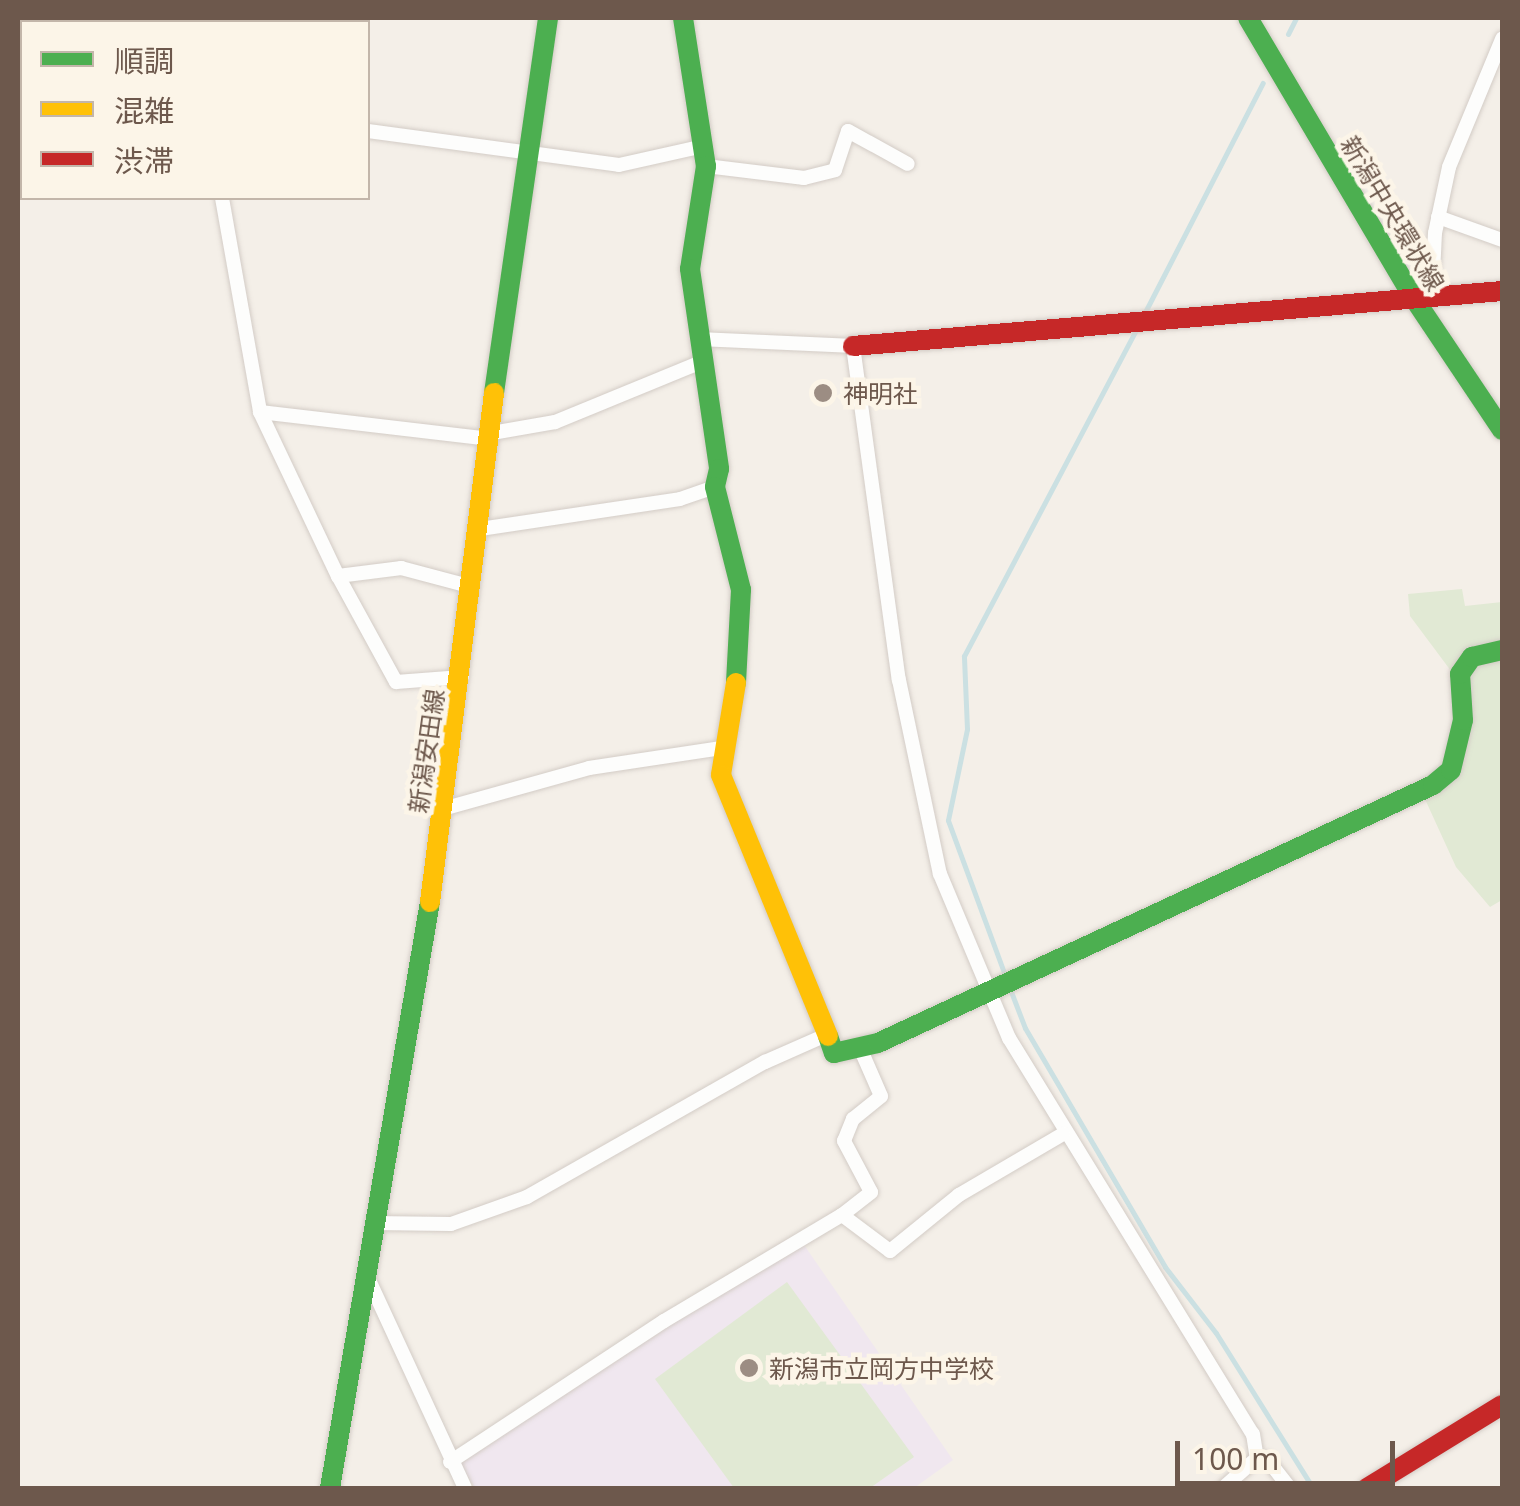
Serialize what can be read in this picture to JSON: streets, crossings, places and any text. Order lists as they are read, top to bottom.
{
  "streets": {
    "street": ["新潟中央環状線", "新潟安田線"]
  },
  "places": ["神明社", "新潟市立岡方中学校"],
  "legend": ["順調", "混雑", "渋滞"],
  "scale_bar": "100 m"
}
